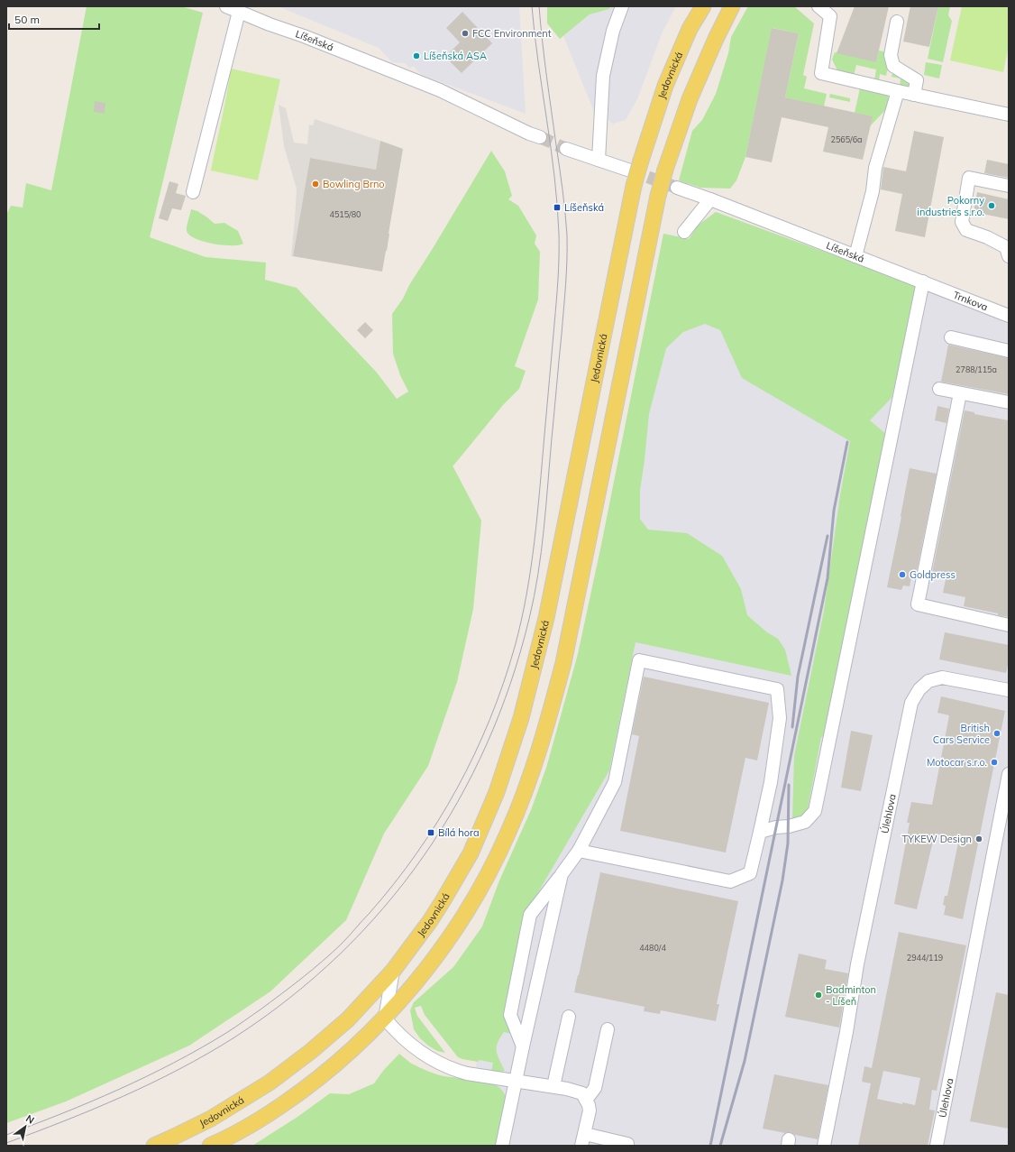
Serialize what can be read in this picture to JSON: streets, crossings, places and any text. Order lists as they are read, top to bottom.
{
  "streets": {
    "main road": ["Jedovnická"],
    "street": ["Líšeňská", "Trnkova", "Úlehlova"]
  },
  "crossings": [
    ["Líšeňská", "Trnkova"]
  ],
  "places": {
    "other": [
      "FCC Environment",
      "Líšeňská ASA",
      "Bowling Brno",
      "Pokorny industries s.r.o.",
      "Goldpress",
      "British Cars Service",
      "Motocar s.r.o.",
      "TYKEW Design",
      "Badminton - Líšeň"
    ],
    "transit": ["Líšeňská", "Bílá hora"]
  },
  "house_numbers": [
    "2565/6a",
    "4515/80",
    "2788/115a",
    "4480/4",
    "2944/119"
  ],
  "scale_bar": "50 m",
  "north": "top right"
}
